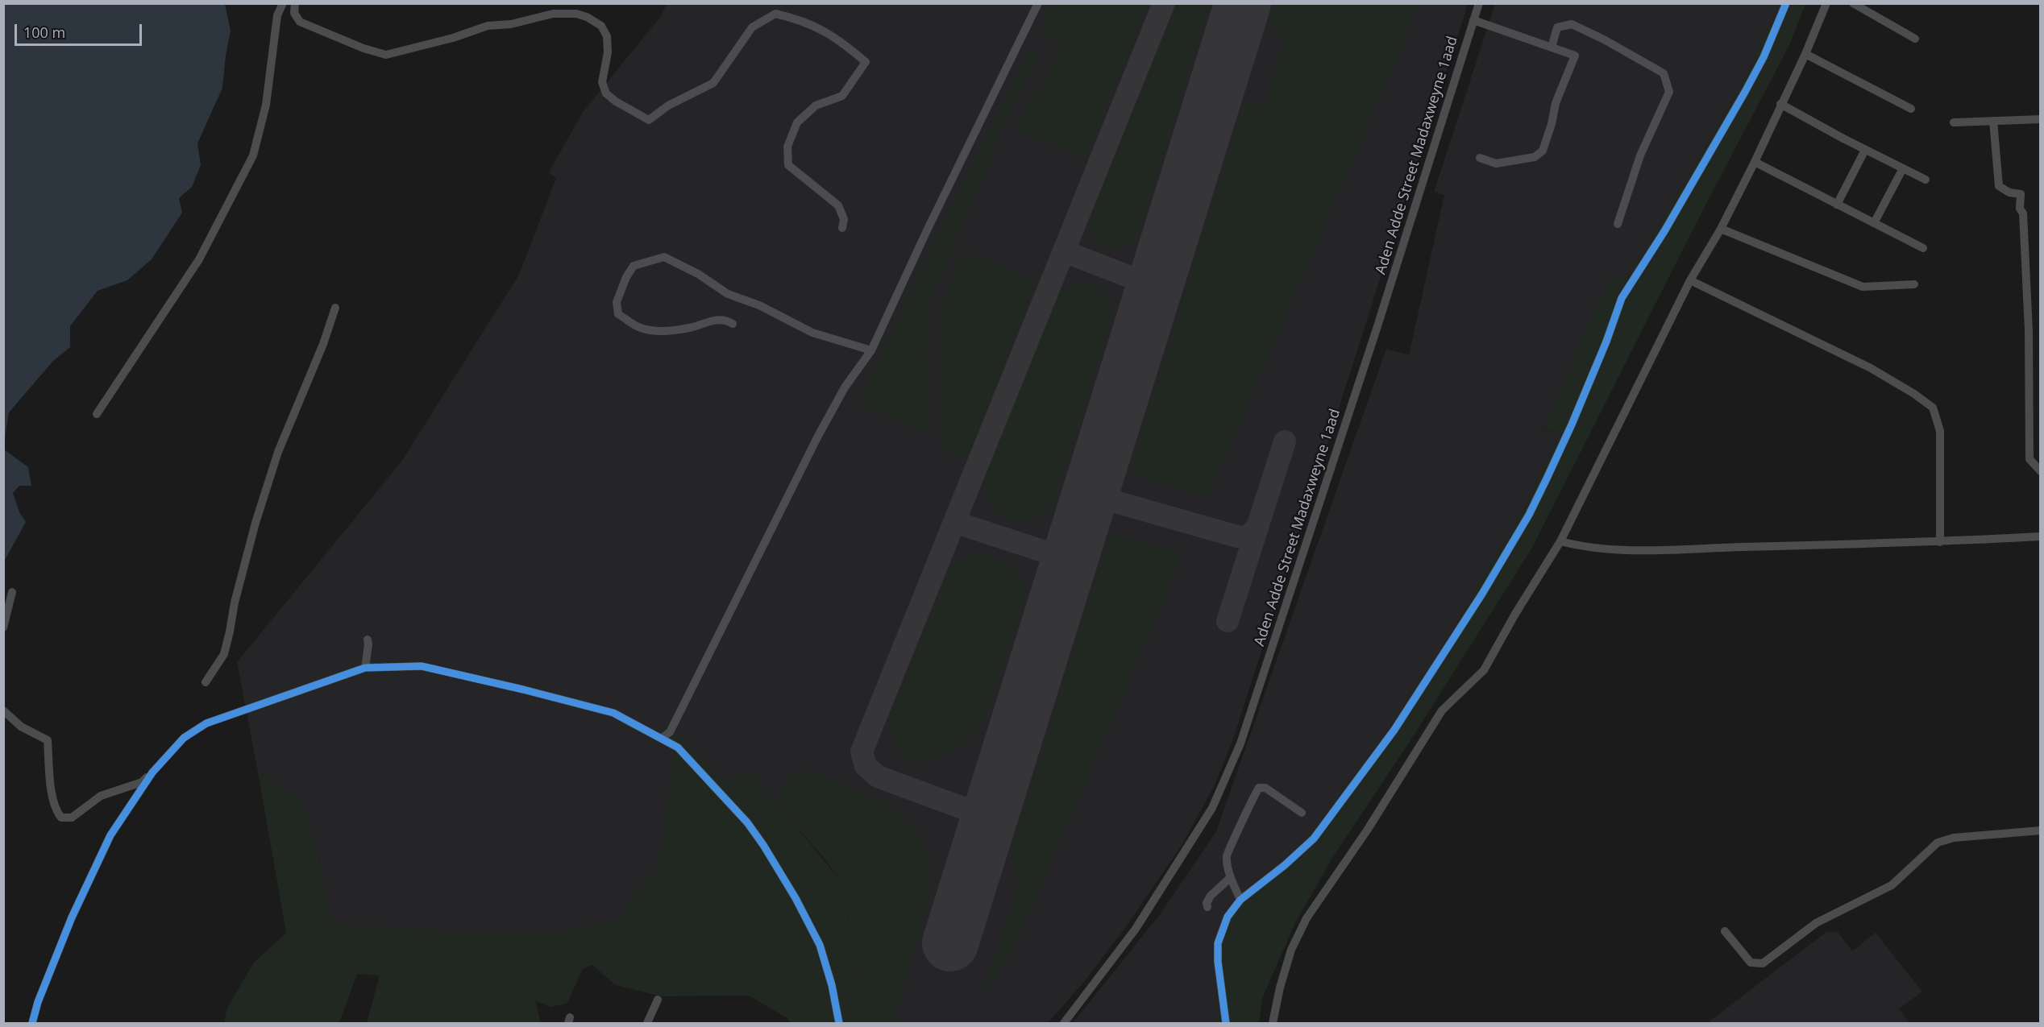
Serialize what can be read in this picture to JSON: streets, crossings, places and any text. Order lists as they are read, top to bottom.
{
  "streets": {
    "street": ["Aden Adde Street Madaxweyne 1aad"]
  },
  "scale_bar": "100 m"
}
